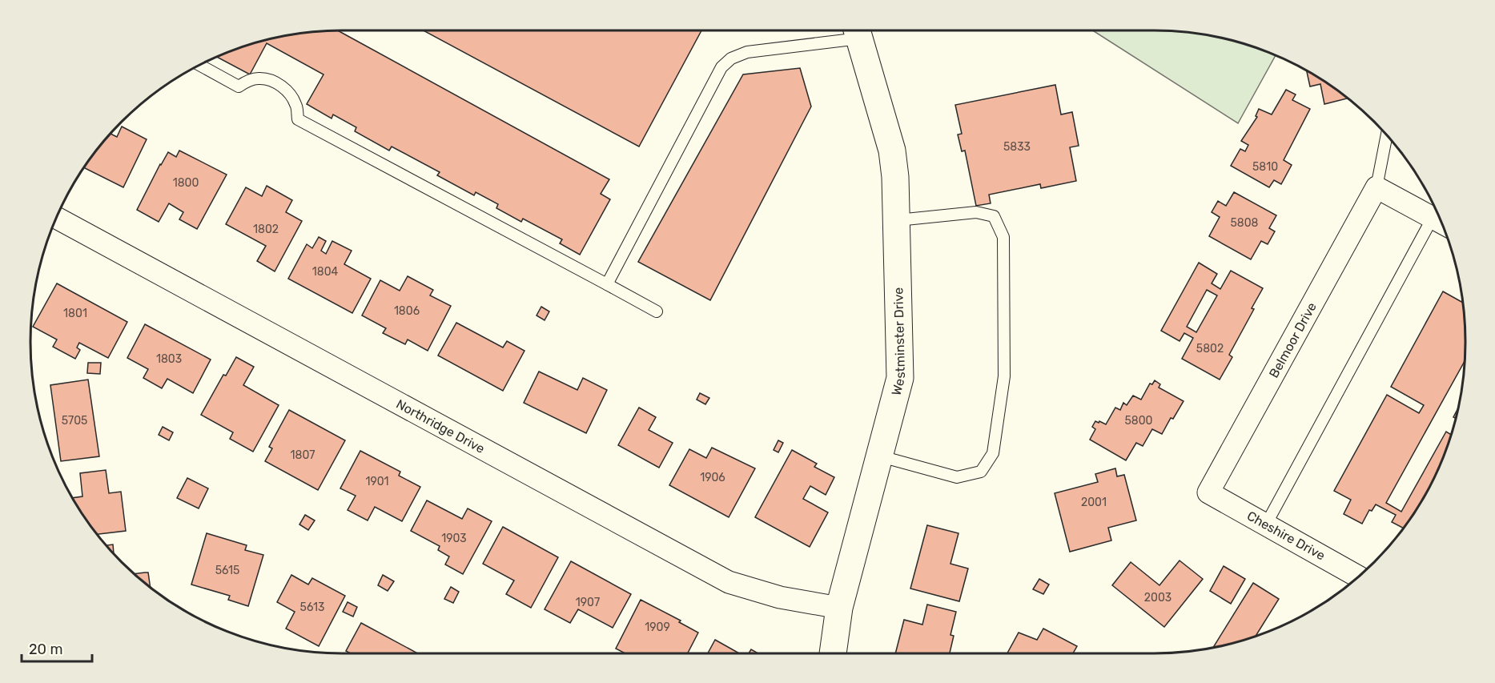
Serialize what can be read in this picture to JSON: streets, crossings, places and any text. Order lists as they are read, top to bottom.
{
  "streets": {
    "street": [
      "Belmoor Drive",
      "Westminster Drive",
      "Northridge Drive",
      "Cheshire Drive"
    ]
  },
  "crossings": [
    ["Belmoor Drive", "Cheshire Drive"],
    ["Westminster Drive", "Northridge Drive"]
  ],
  "house_numbers": [
    "5833",
    "5810",
    "1800",
    "5808",
    "1802",
    "1804",
    "1806",
    "1801",
    "5802",
    "1803",
    "5705",
    "5800",
    "1807",
    "1906",
    "1901",
    "2001",
    "1903",
    "5615",
    "2003",
    "1907",
    "5613",
    "1909"
  ],
  "scale_bar": "20 m"
}
